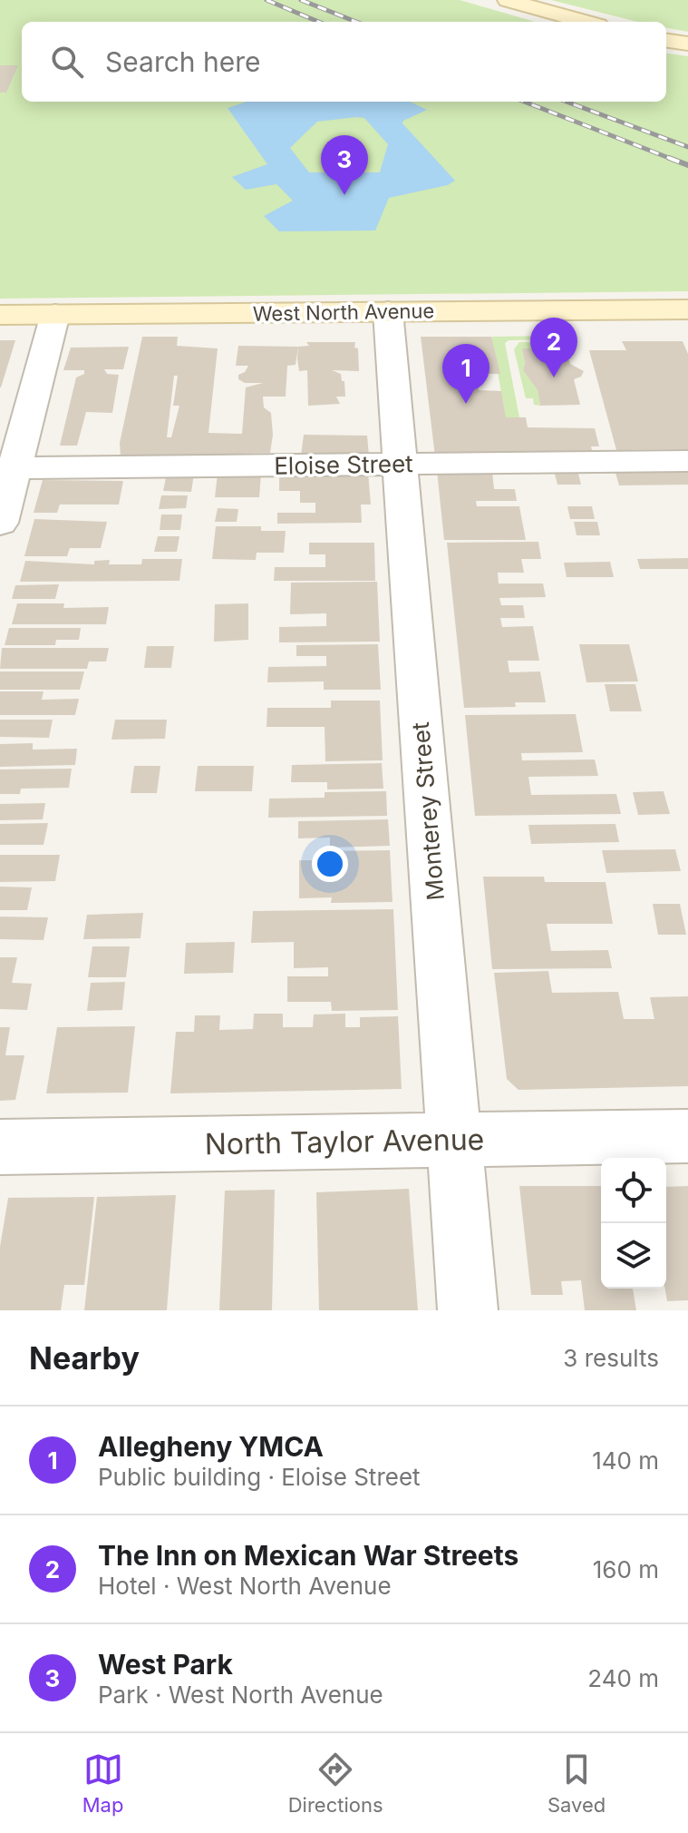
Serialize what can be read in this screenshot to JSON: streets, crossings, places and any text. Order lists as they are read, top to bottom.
{
  "streets": {
    "main road": ["West North Avenue"],
    "street": ["Eloise Street", "Monterey Street", "North Taylor Avenue"]
  },
  "crossings": [
    ["West North Avenue", "Monterey Street"],
    ["Eloise Street", "Monterey Street"],
    ["Monterey Street", "North Taylor Avenue"]
  ],
  "page": {
    "search": "Search here",
    "pins": ["3", "2", "1"],
    "heading": ["Nearby", "3 results"],
    "list": [
      {
        "mark": "1",
        "name": "Allegheny YMCA",
        "note": "Public building · Eloise Street",
        "value": "140 m"
      },
      {
        "mark": "2",
        "name": "The Inn on Mexican War Streets",
        "note": "Hotel · West North Avenue",
        "value": "160 m"
      },
      {
        "mark": "3",
        "name": "West Park",
        "note": "Park · West North Avenue",
        "value": "240 m"
      }
    ],
    "nav": ["Map", "Directions", "Saved"]
  }
}
